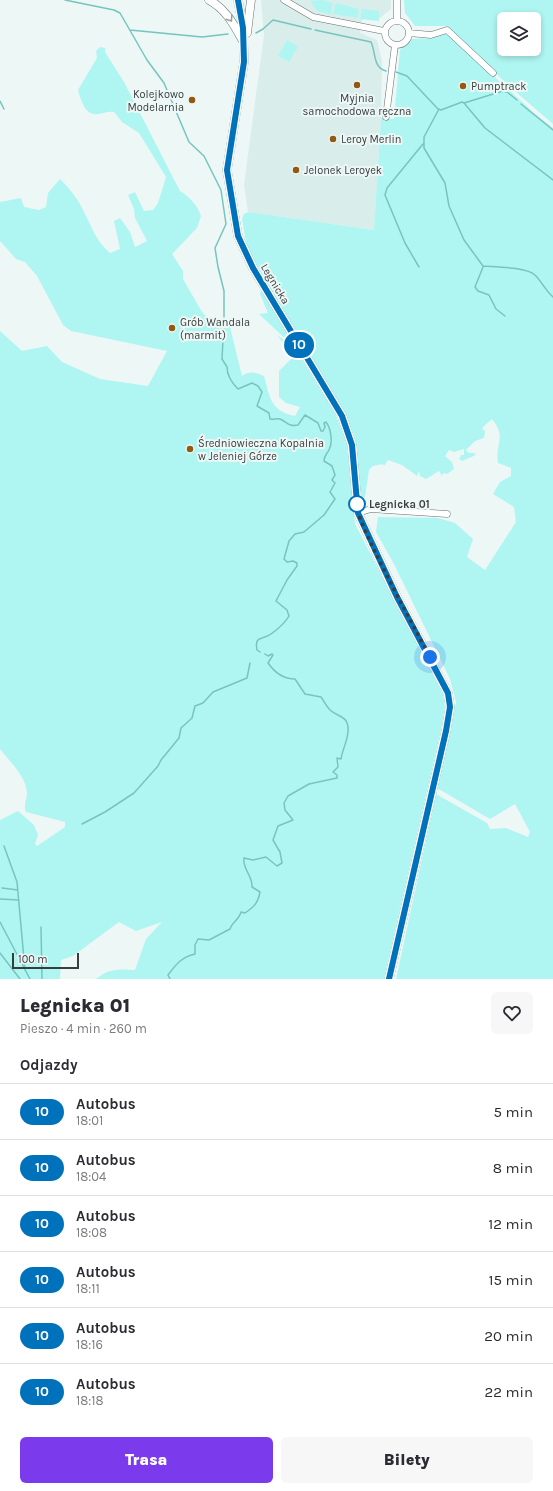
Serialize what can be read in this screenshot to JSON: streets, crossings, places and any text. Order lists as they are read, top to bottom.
{
  "streets": {
    "main road": ["Legnicka"]
  },
  "places": [
    "Myjnia samochodowa ręczna",
    "Pumptrack",
    "Kolejkowo Modelarnia",
    "Leroy Merlin",
    "Jelonek Leroyek",
    "Grób Wandala (marmit)",
    "Średniowieczna Kopalnia w Jeleniej Górze",
    "Legnicka 01"
  ],
  "lines": ["bus line 10"],
  "scale_bar": "100 m",
  "page": {
    "on_map": "10",
    "scale": "100 m",
    "heading": [
      ["Legnicka 01", "Pieszo · 4 min · 260 m"],
      "Odjazdy"
    ],
    "list": [
      {
        "mark": "10",
        "name": "Autobus",
        "note": "18:01",
        "value": "5 min"
      },
      {
        "mark": "10",
        "name": "Autobus",
        "note": "18:04",
        "value": "8 min"
      },
      {
        "mark": "10",
        "name": "Autobus",
        "note": "18:08",
        "value": "12 min"
      },
      {
        "mark": "10",
        "name": "Autobus",
        "note": "18:11",
        "value": "15 min"
      },
      {
        "mark": "10",
        "name": "Autobus",
        "note": "18:16",
        "value": "20 min"
      },
      {
        "mark": "10",
        "name": "Autobus",
        "note": "18:18",
        "value": "22 min"
      }
    ],
    "buttons": ["Trasa", "Bilety"]
  }
}
